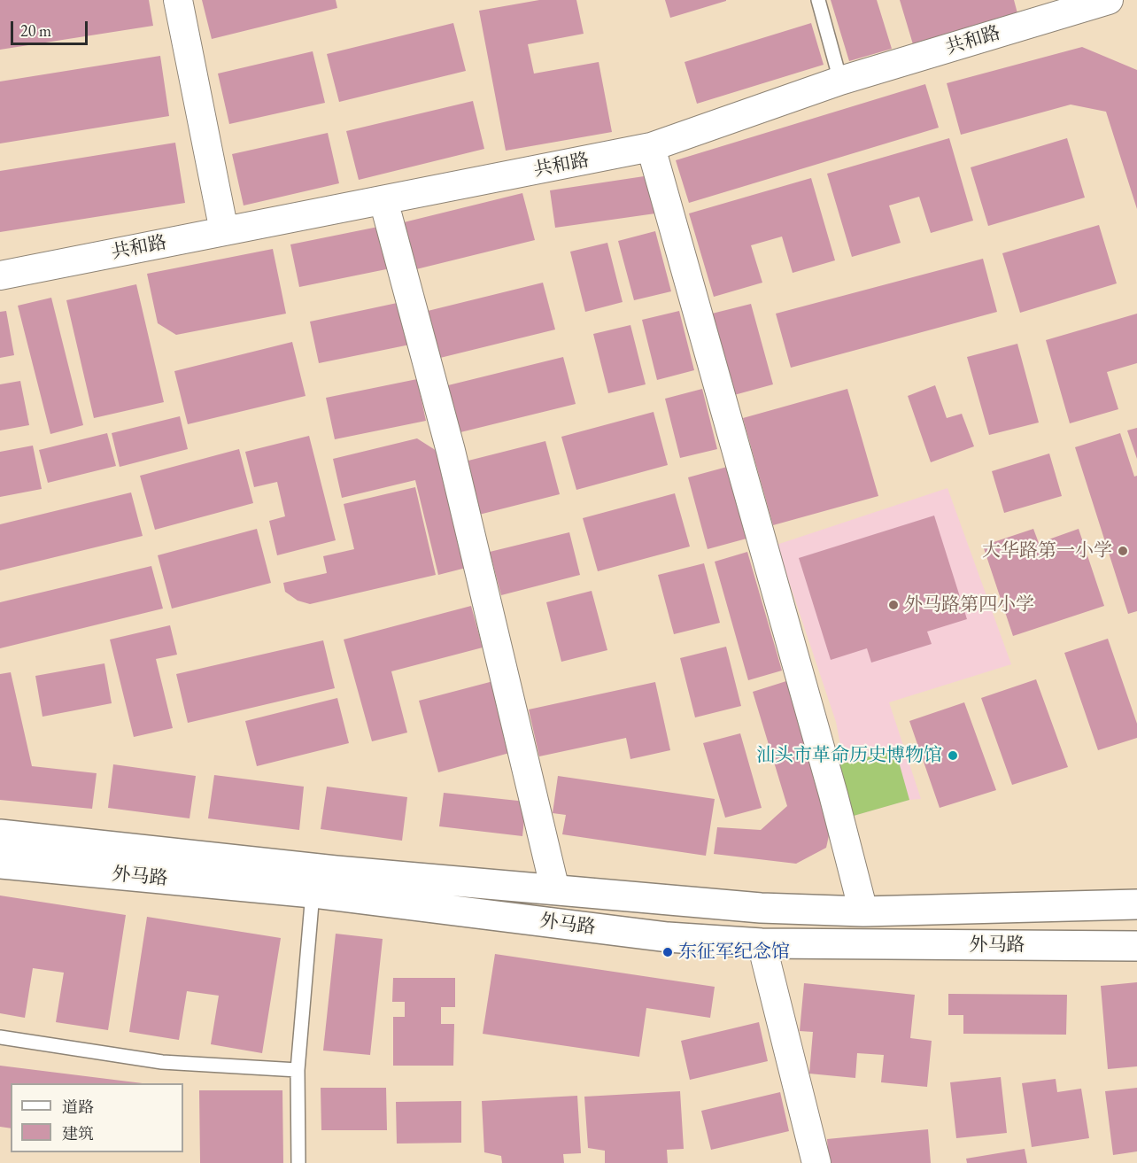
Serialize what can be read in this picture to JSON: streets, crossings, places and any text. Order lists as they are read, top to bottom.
{
  "streets": {
    "street": ["共和路", "外马路"]
  },
  "places": [
    "大华路第一小学",
    "外马路第四小学",
    "汕头市革命历史博物馆",
    "东征军纪念馆"
  ],
  "legend": ["道路", "建筑"],
  "scale_bar": "20 m"
}
